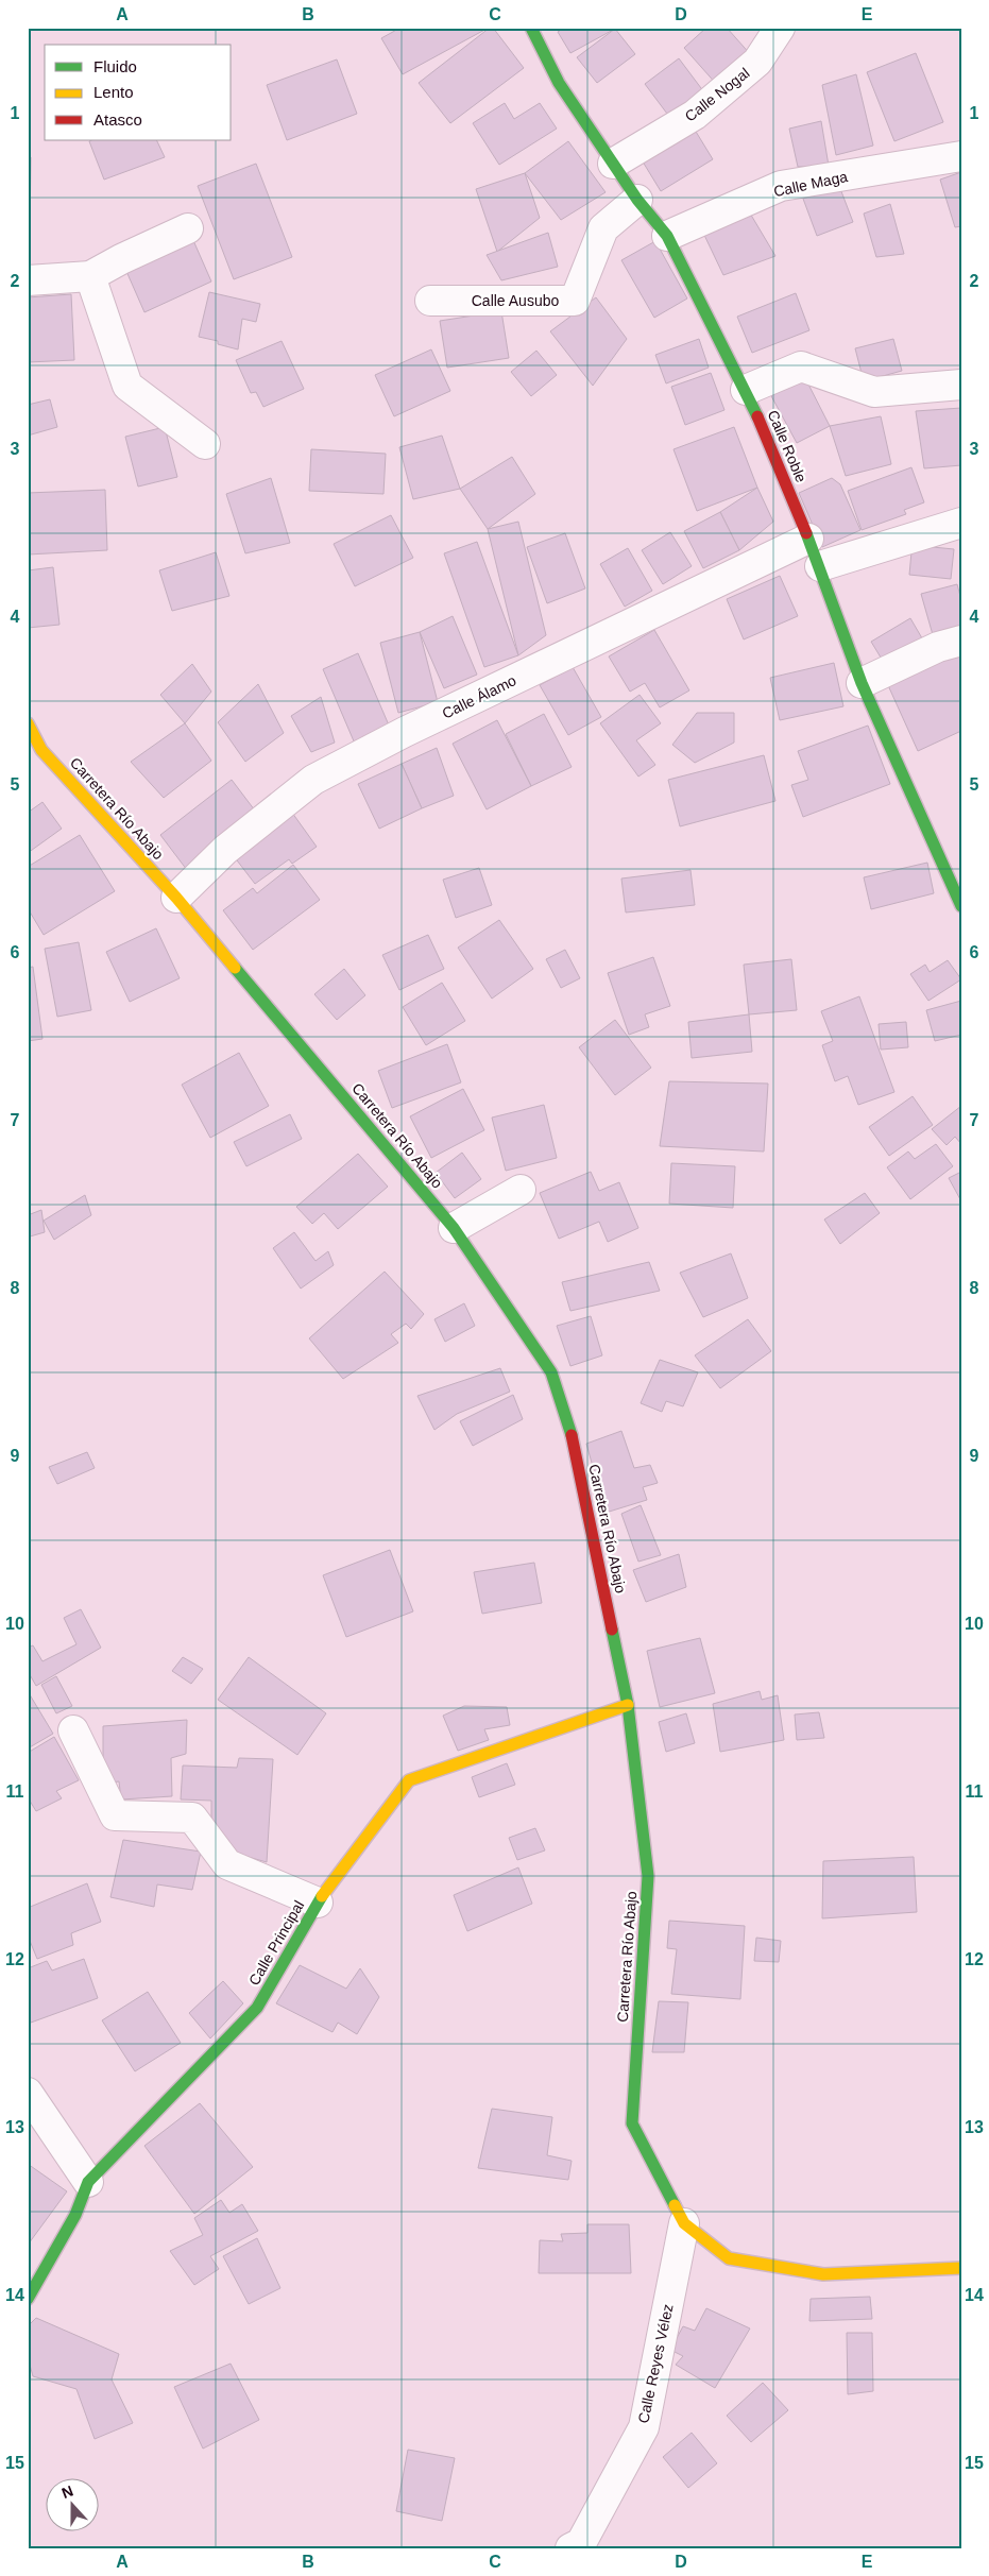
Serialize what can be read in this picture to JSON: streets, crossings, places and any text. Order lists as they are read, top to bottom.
{
  "streets": {
    "street": [
      "Calle Nogal",
      "Calle Maga",
      "Calle Ausubo",
      "Calle Roble",
      "Calle Álamo",
      "Carretera Río Abajo",
      "Calle Principal",
      "Calle Reyes Vélez"
    ]
  },
  "crossings": [
    ["Calle Nogal", "Calle Roble"],
    ["Calle Maga", "Calle Roble"],
    ["Calle Ausubo", "Calle Roble"],
    ["Calle Roble", "Calle Álamo"],
    ["Calle Álamo", "Carretera Río Abajo"],
    ["Carretera Río Abajo", "Calle Principal"],
    ["Carretera Río Abajo", "Calle Reyes Vélez"]
  ],
  "legend": ["Fluido", "Lento", "Atasco"],
  "north": "top",
  "grid": {
    "columns": [
      "A",
      "B",
      "C",
      "D",
      "E"
    ],
    "rows": [
      "1",
      "2",
      "3",
      "4",
      "5",
      "6",
      "7",
      "8",
      "9",
      "10",
      "11",
      "12",
      "13",
      "14",
      "15"
    ]
  }
}
